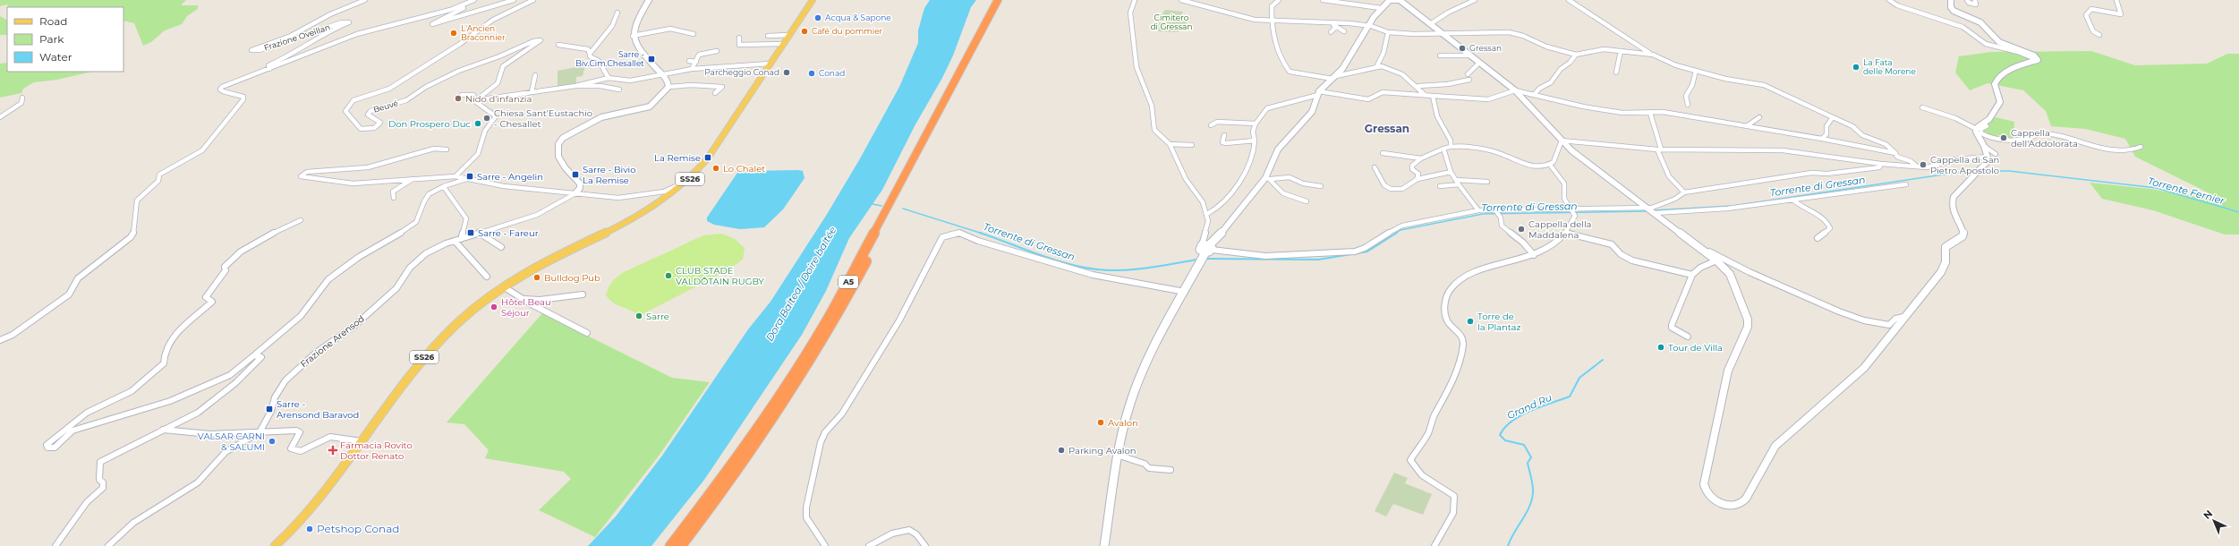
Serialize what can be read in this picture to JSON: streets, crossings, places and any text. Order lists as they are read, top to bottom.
{
  "streets": {
    "highway": ["A5"],
    "main road": ["SS26"],
    "street": ["Frazione Oveillan", "Beuvé", "Frazione Arensod"]
  },
  "districts": ["Gressan"],
  "water": [
    "Torrente di Gressan",
    "Torrente Fernier",
    "Dora Baltea / Doire baltée",
    "Grand Ru"
  ],
  "parks": ["Cimitero di Gressan"],
  "places": {
    "other": [
      "Acqua & Sapone",
      "Café du pommier",
      "L'Ancien Braconnier",
      "Gressan",
      "La Fata delle Morene",
      "Parcheggio Conad",
      "Conad",
      "Nido d'infanzia",
      "Chiesa Sant'Eustachio - Chesallet",
      "Don Prospero Duc",
      "Cappella dell'Addolorata",
      "Cappella di San Pietro Apostolo",
      "Lo Chalet",
      "Cappella della Maddalena",
      "CLUB STADE VALDÔTAIN RUGBY",
      "Bulldog Pub",
      "Hôtel Beau Séjour",
      "Sarre",
      "Torre de la Plantaz",
      "Tour de Villa",
      "Avalon",
      "VALSAR CARNI & SALUMI",
      "Parking Avalon",
      "Petshop Conad"
    ],
    "transit": [
      "Sarre - Biv.Cim.Chesallet",
      "La Remise",
      "Sarre - Bivio La Remise",
      "Sarre - Angelin",
      "Sarre - Fareur",
      "Sarre - Arensond Baravod"
    ],
    "health": ["Farmacia Rovito Dottor Renato"]
  },
  "legend": ["Road", "Park", "Water"],
  "north": "top left"
}
